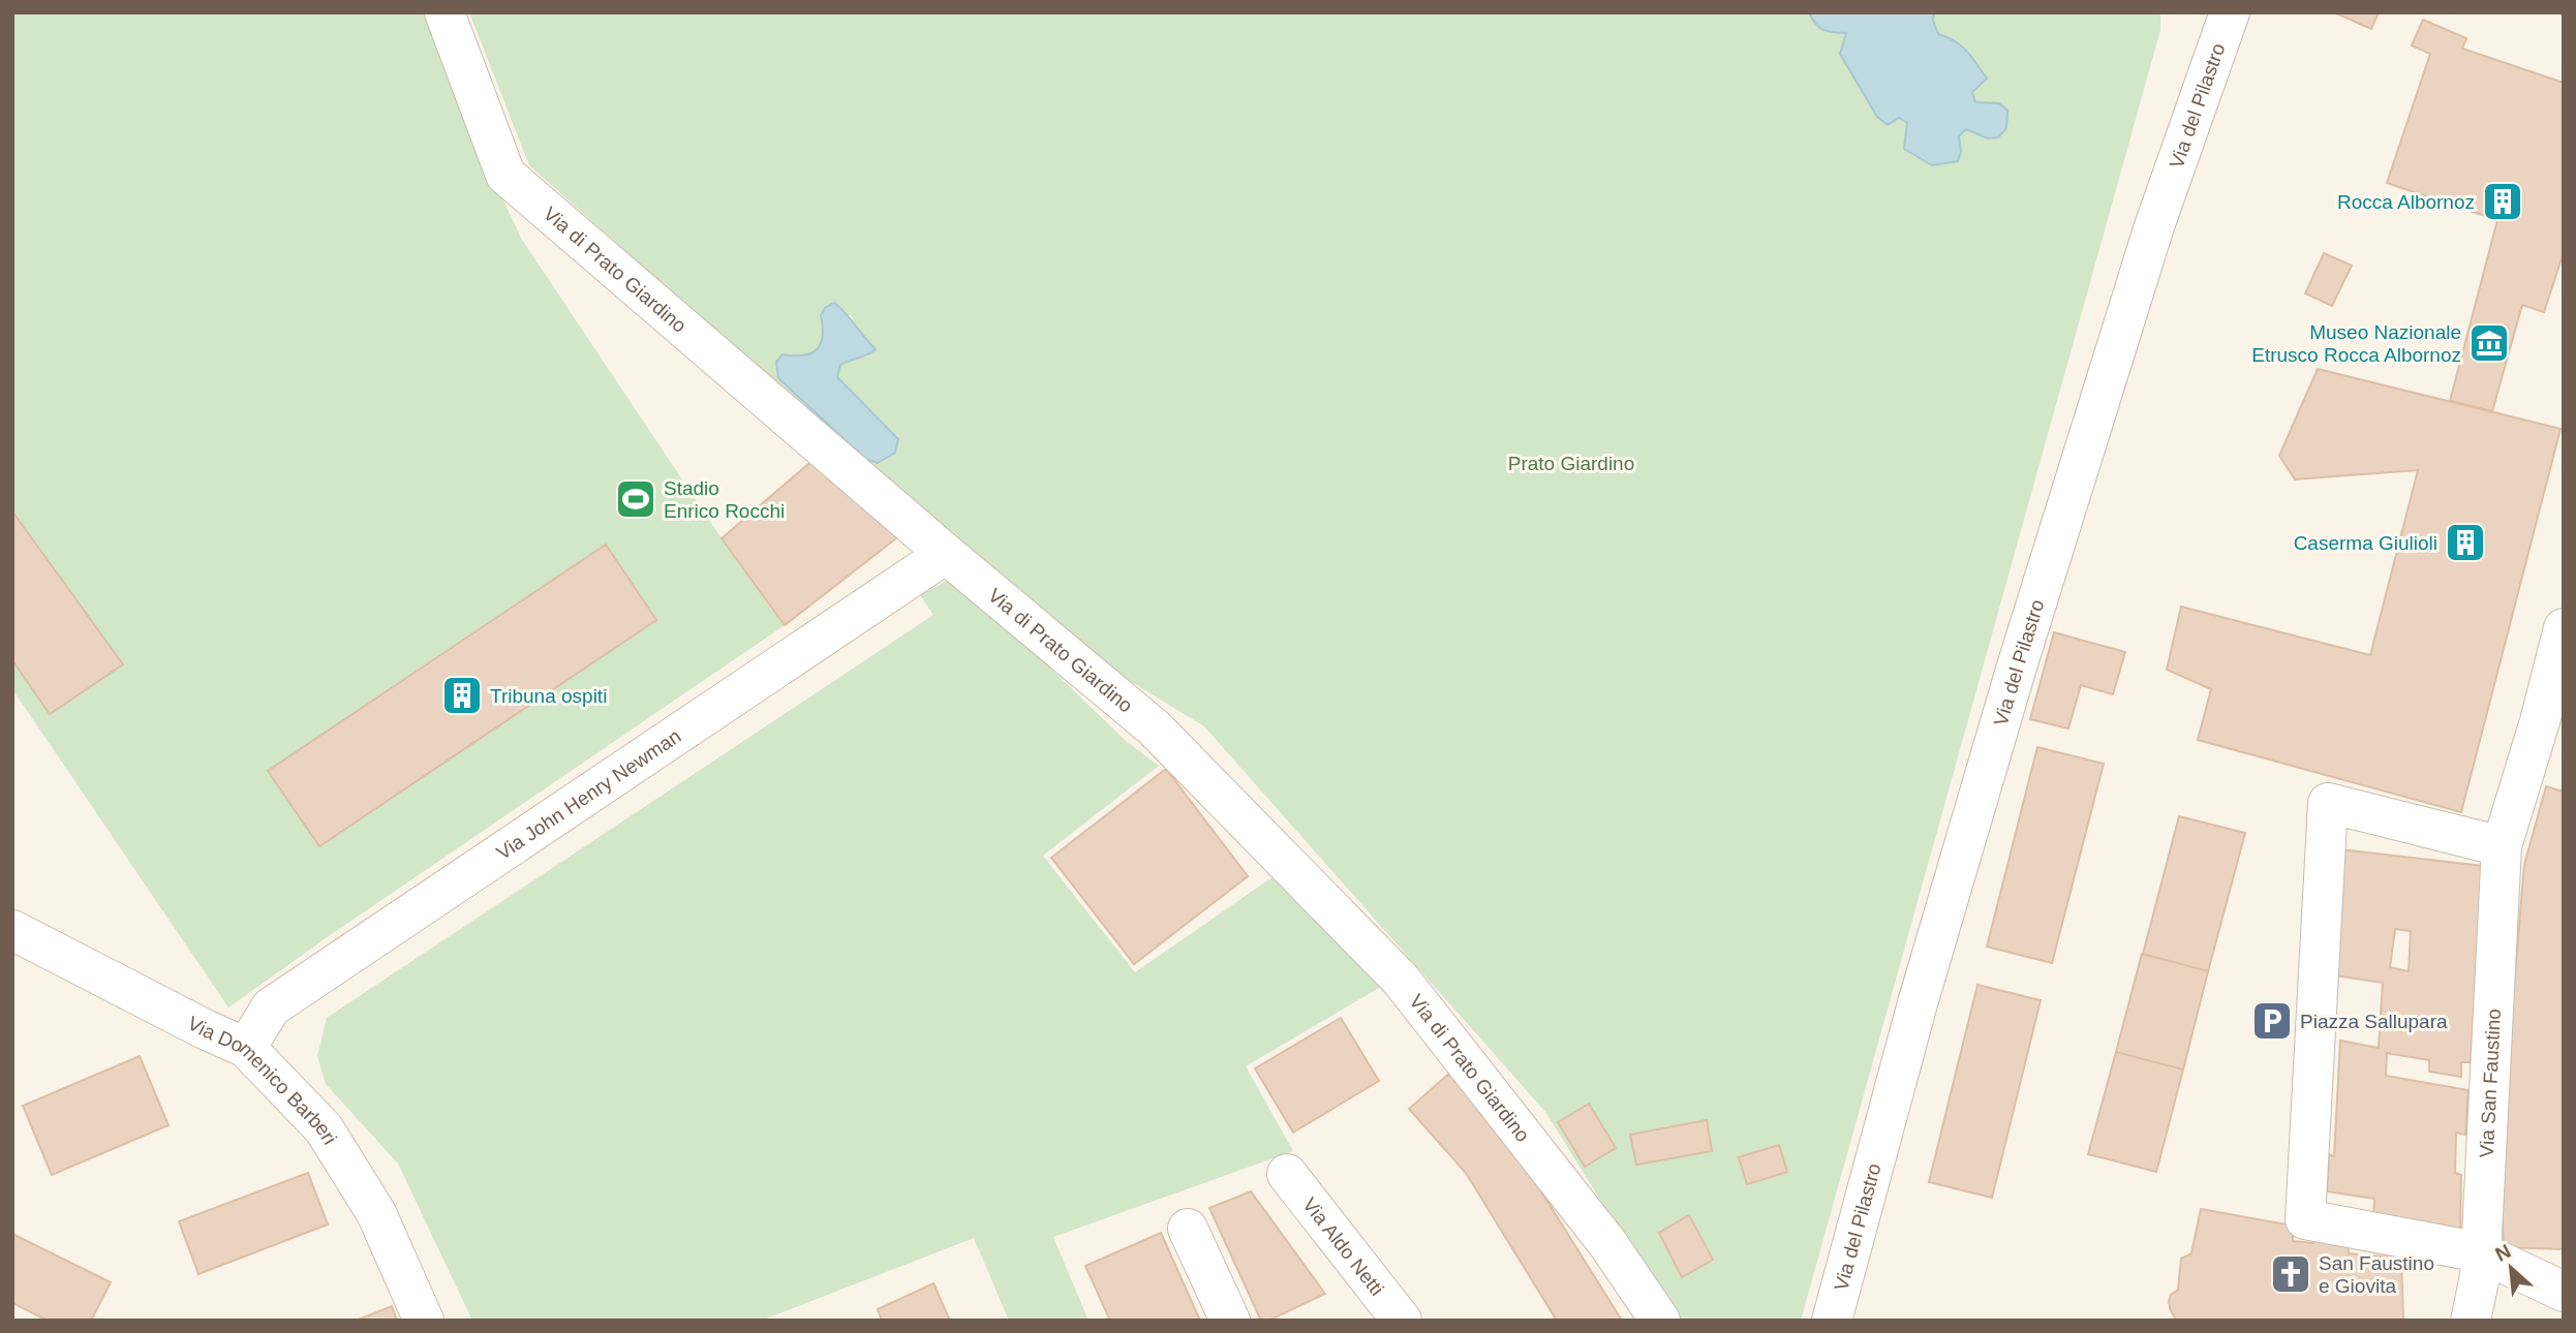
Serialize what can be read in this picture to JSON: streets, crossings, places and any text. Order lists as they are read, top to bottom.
{
  "streets": {
    "street": [
      "Via del Pilastro",
      "Via di Prato Giardino",
      "Via John Henry Newman",
      "Via Domenico Barberi",
      "Via San Faustino",
      "Via Aldo Netti"
    ]
  },
  "crossings": [
    ["Via di Prato Giardino", "Via John Henry Newman"],
    ["Via John Henry Newman", "Via Domenico Barberi"]
  ],
  "parks": ["Prato Giardino"],
  "places": {
    "building": ["Rocca Albornoz", "Caserma Giulioli", "Tribuna ospiti"],
    "museum": ["Museo Nazionale Etrusco Rocca Albornoz"],
    "sports": ["Stadio Enrico Rocchi"],
    "parking": ["Piazza Sallupara"],
    "church": ["San Faustino e Giovita"]
  },
  "north": "top left"
}
